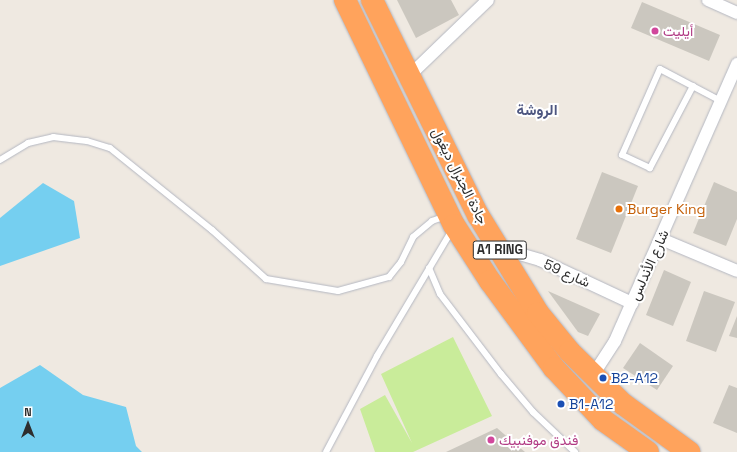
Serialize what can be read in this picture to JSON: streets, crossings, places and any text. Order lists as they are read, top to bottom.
{
  "streets": {
    "highway": ["جادة الجنرال ديغول", "A1 RING"],
    "street": ["شارع الأندلس", "شارع 59"]
  },
  "crossings": [
    ["جادة الجنرال ديغول", "شارع الأندلس"],
    ["جادة الجنرال ديغول", "شارع 59"],
    ["شارع الأندلس", "شارع 59"]
  ],
  "districts": ["الروشة"],
  "places": [
    "أيليت",
    "Burger King",
    "B2-A12",
    "B1-A12",
    "فندق موفنبيك"
  ],
  "north": "top"
}
